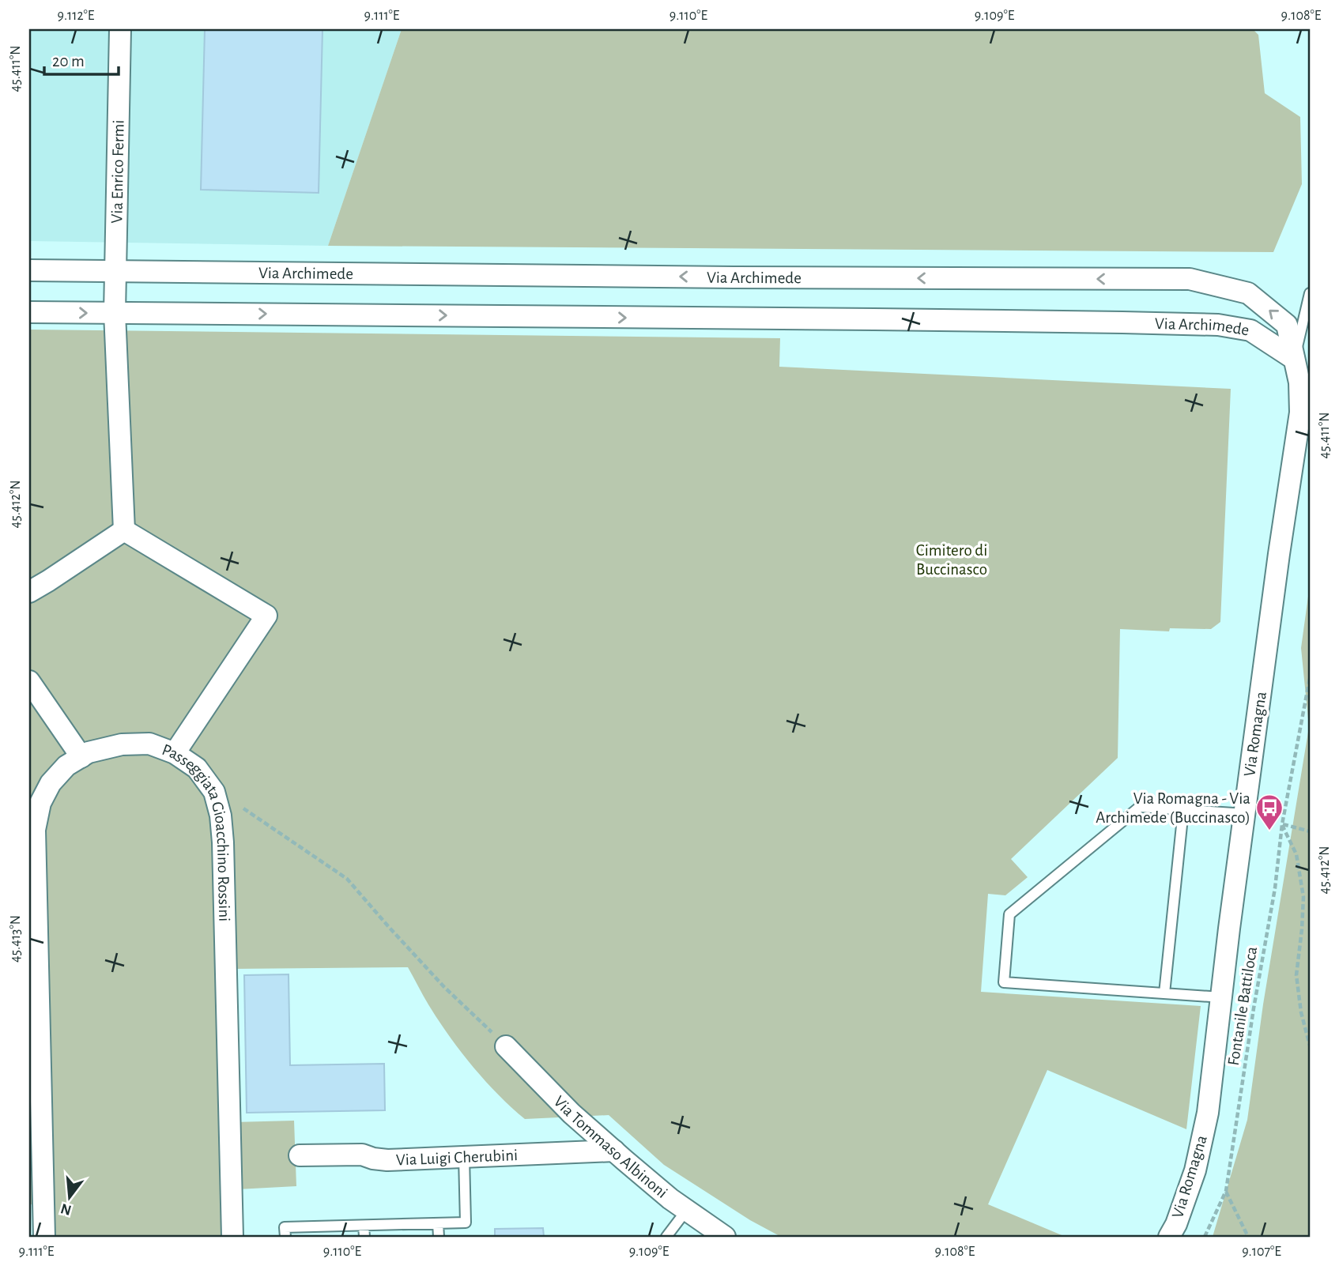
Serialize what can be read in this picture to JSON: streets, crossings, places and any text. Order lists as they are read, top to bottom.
{
  "streets": {
    "street": [
      "Via Enrico Fermi",
      "Via Archimede",
      "Via Romagna",
      "Passeggiata Gioacchino Rossini",
      "Via Tommaso Albinoni",
      "Via Luigi Cherubini"
    ],
    "path": ["Fontanile Battiloca"]
  },
  "crossings": [
    ["Via Enrico Fermi", "Via Archimede"],
    ["Via Archimede", "Via Romagna"],
    ["Via Tommaso Albinoni", "Via Luigi Cherubini"]
  ],
  "parks": ["Cimitero di Buccinasco"],
  "places": {
    "bus stop": ["Via Romagna - Via Archimede (Buccinasco)"]
  },
  "scale_bar": "20 m",
  "north": "bottom",
  "coordinates": [
    "9.112°E",
    "9.111°E",
    "9.110°E",
    "9.109°E",
    "9.108°E",
    "45.411°N",
    "45.412°N",
    "45.413°N",
    "9.107°E"
  ]
}
